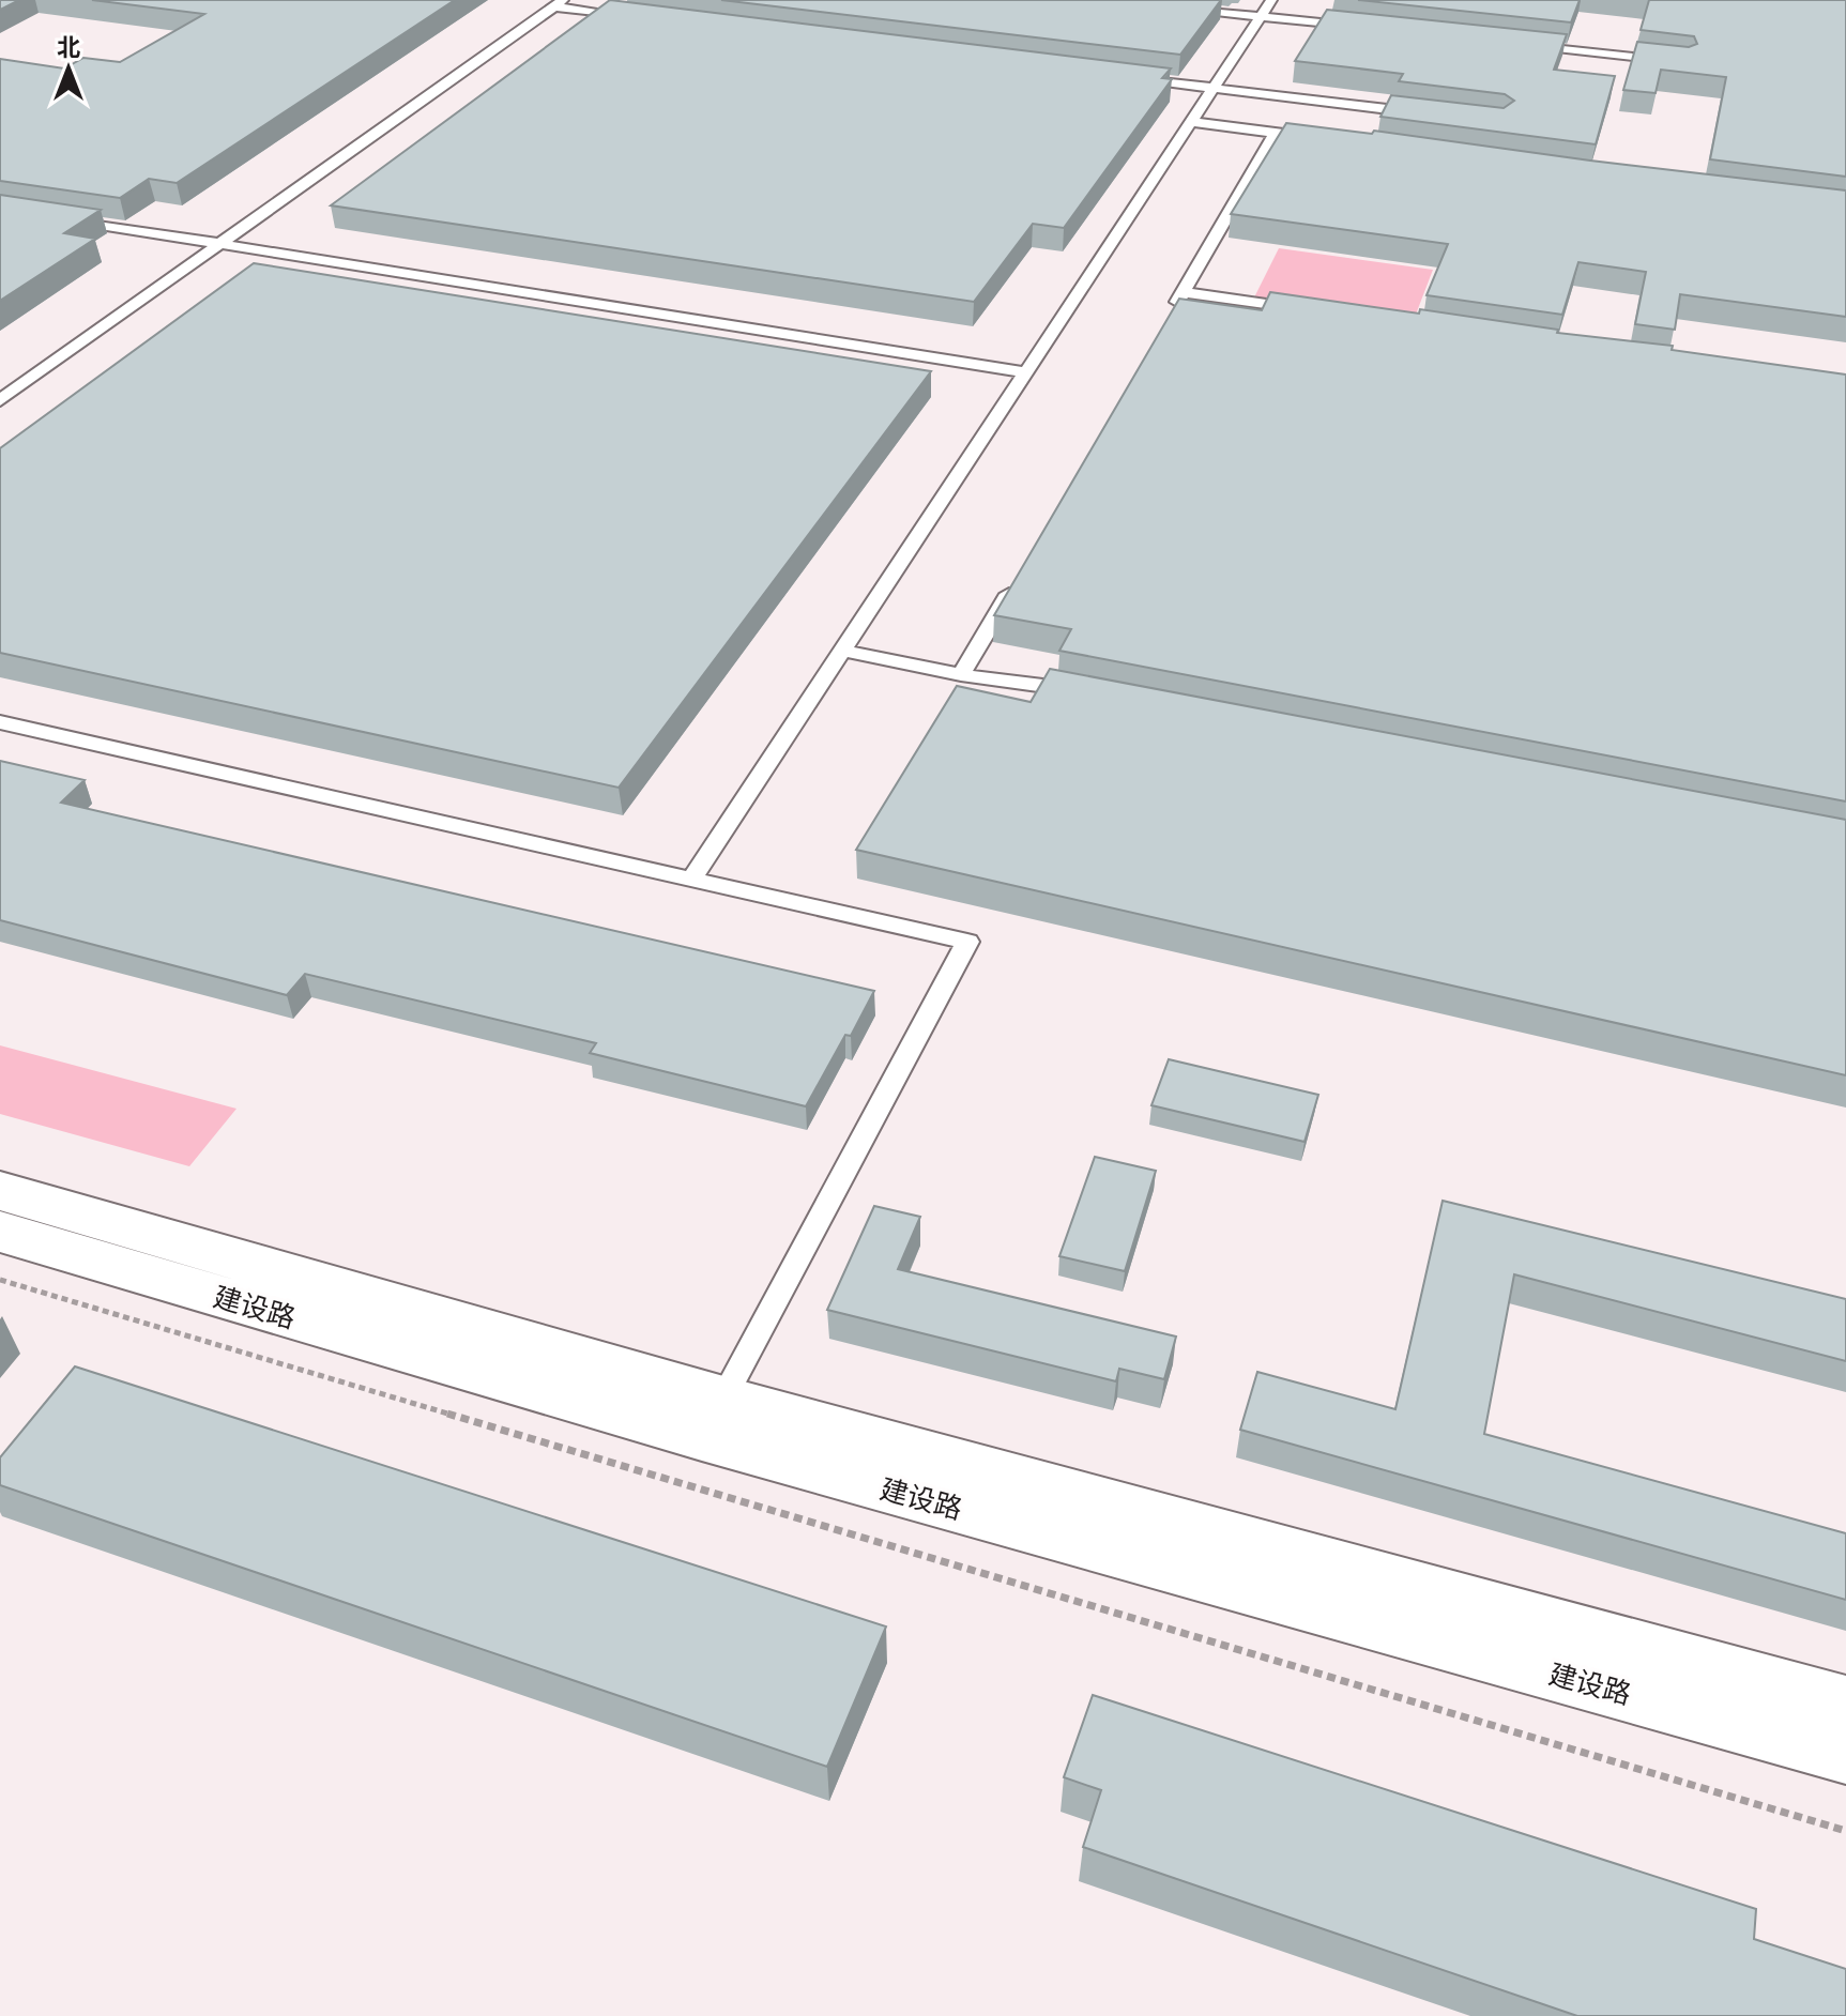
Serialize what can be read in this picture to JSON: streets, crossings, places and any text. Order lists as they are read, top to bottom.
{
  "streets": {
    "street": ["建设路"]
  },
  "north": "top"
}
